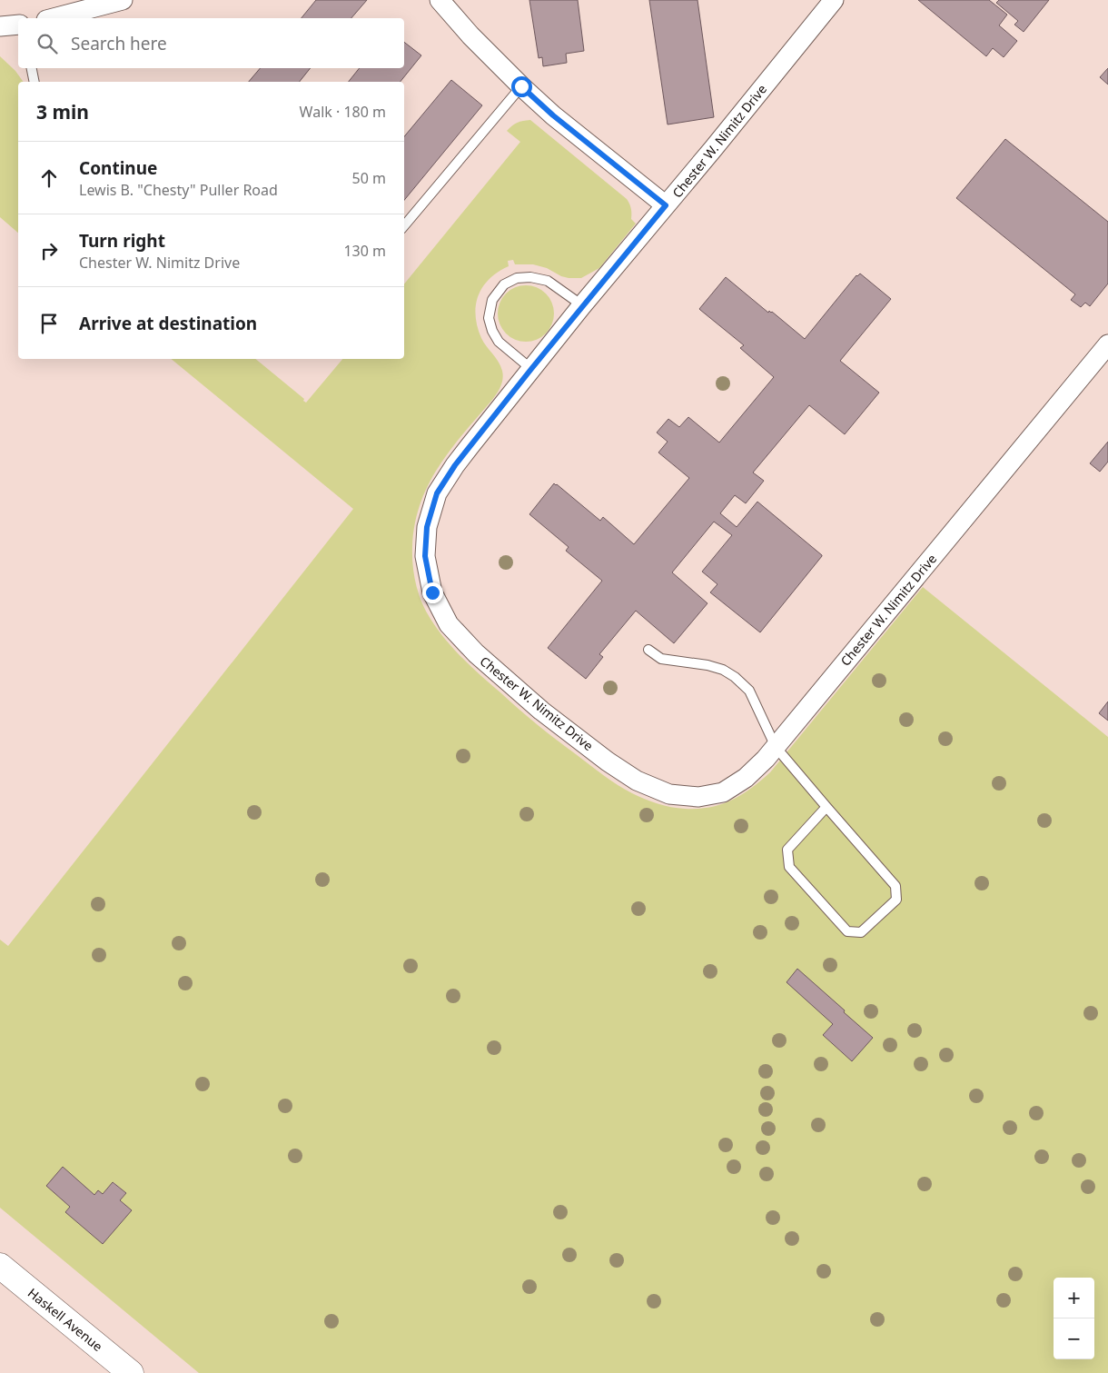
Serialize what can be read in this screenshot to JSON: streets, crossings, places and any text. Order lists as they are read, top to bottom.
{
  "streets": {
    "main road": ["Haskell Avenue"],
    "street": ["Chester W. Nimitz Drive"]
  },
  "page": {
    "search": "Search here",
    "heading": ["3 min", "Walk · 180 m"],
    "list": [
      ["Continue", "Lewis B. \"Chesty\" Puller Road", "50 m"],
      ["Turn right", "Chester W. Nimitz Drive", "130 m"],
      "Arrive at destination"
    ],
    "map_buttons": ["+", "−"]
  }
}
